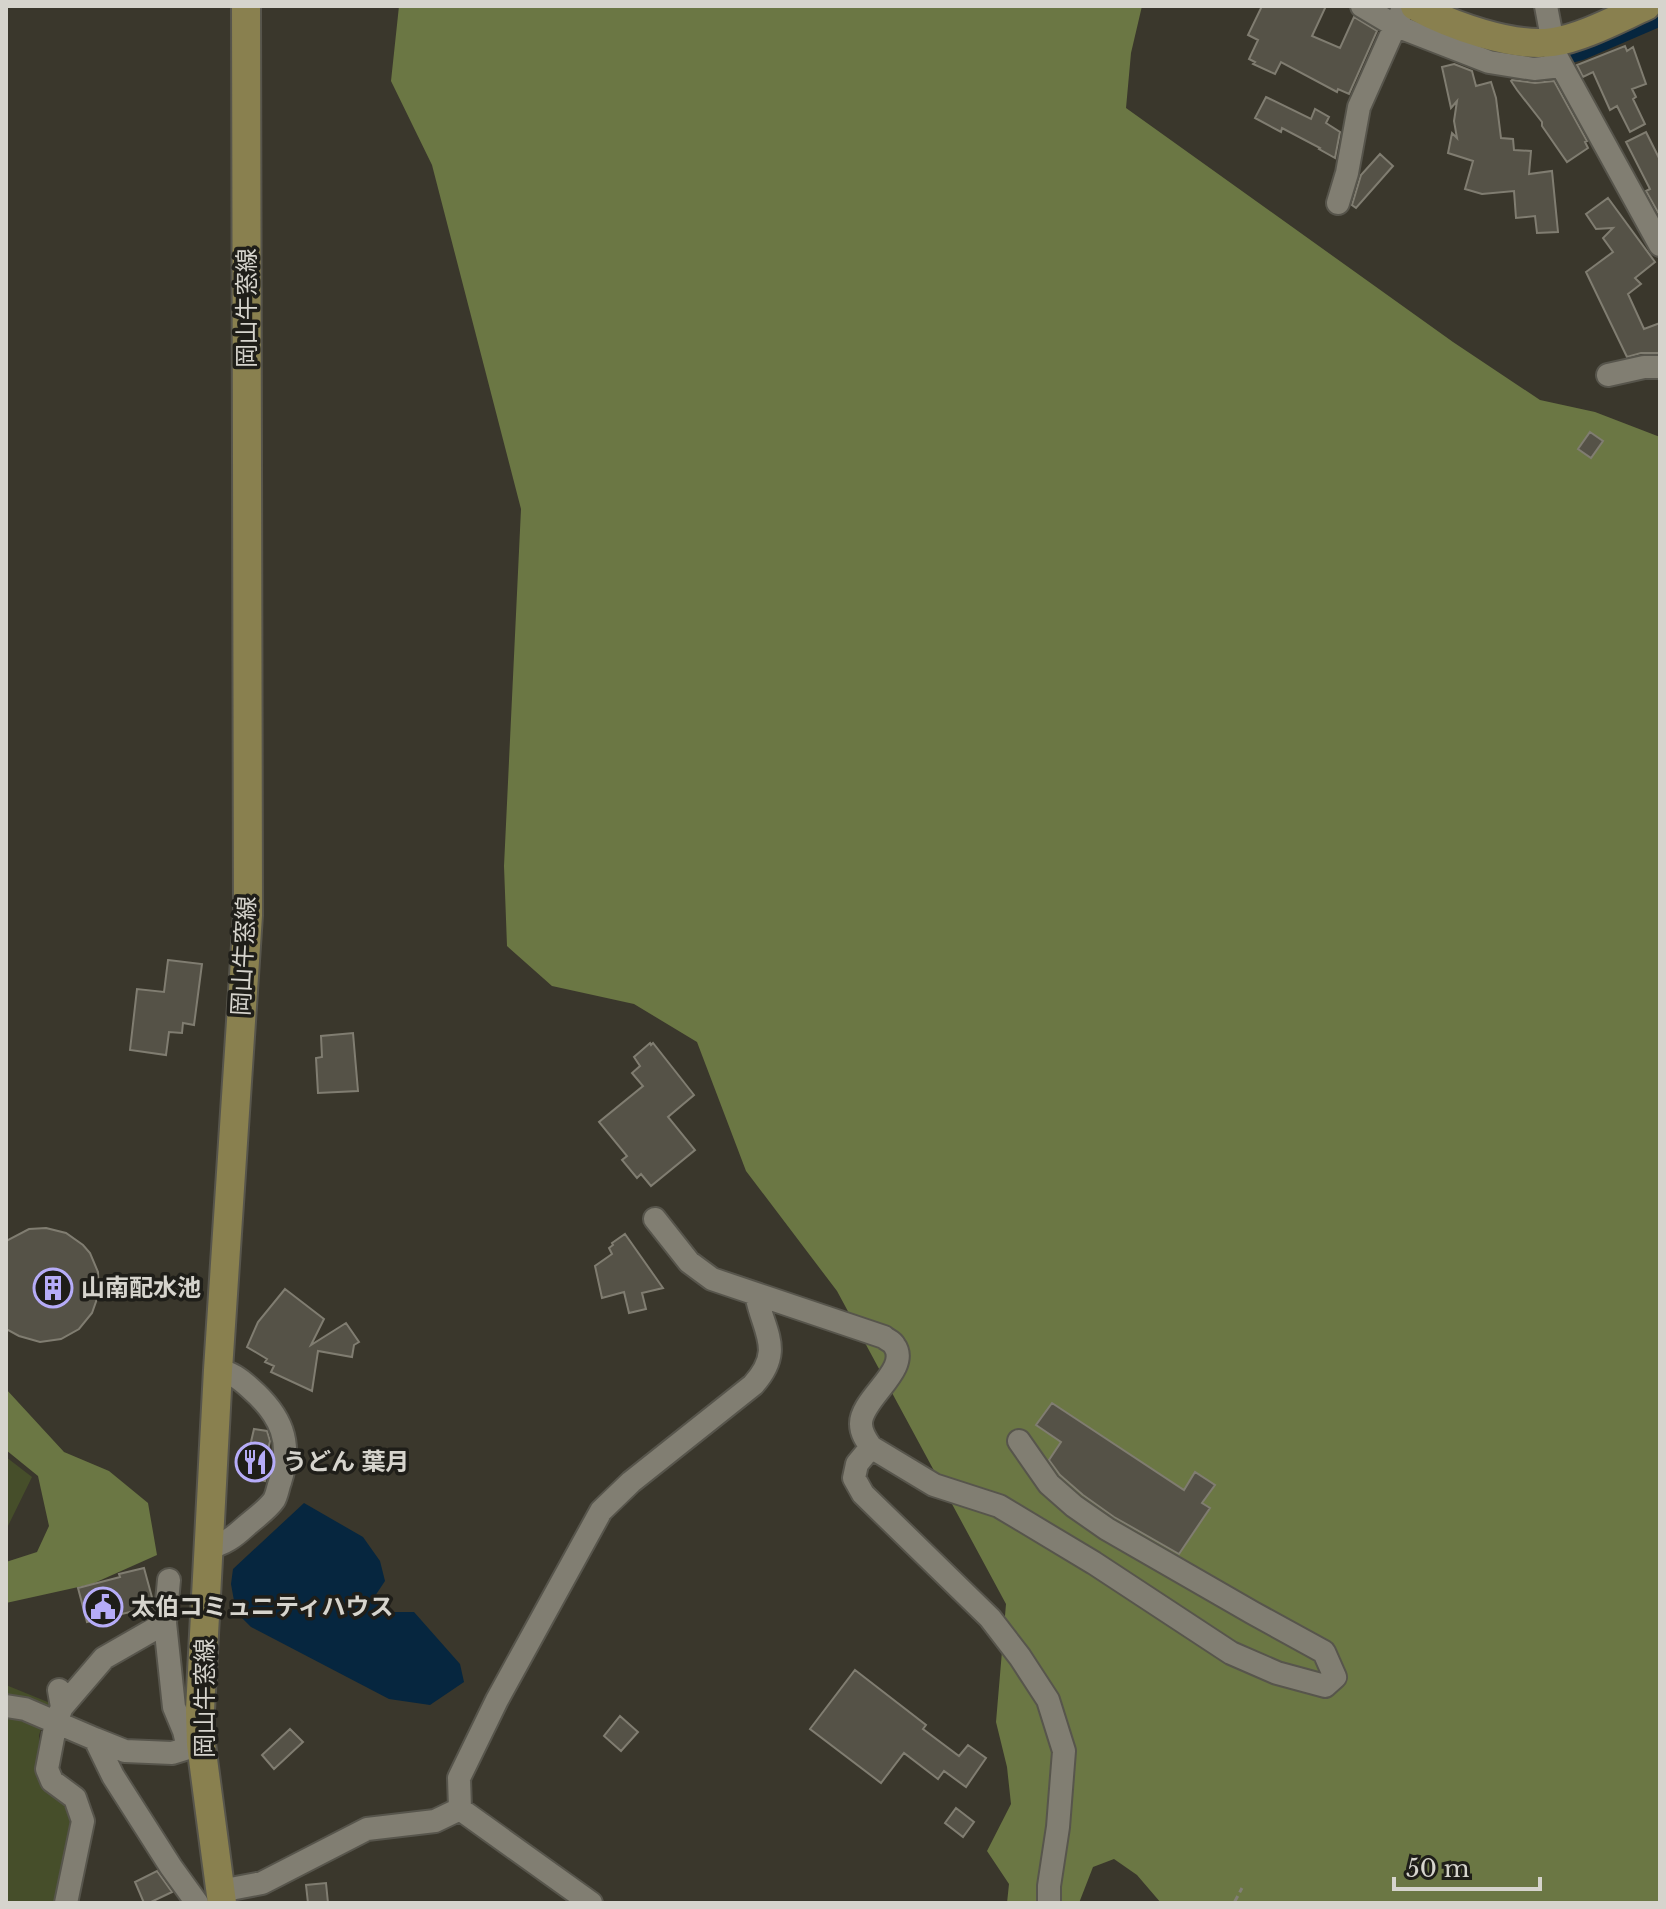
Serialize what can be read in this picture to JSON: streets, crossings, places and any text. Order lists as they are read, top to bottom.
{
  "streets": {
    "main road": ["岡山牛窓線"]
  },
  "places": {
    "building": ["山南配水池"],
    "restaurant": ["うどん 葉月"],
    "public building": ["太伯コミュニティハウス"]
  },
  "scale_bar": "50 m"
}
